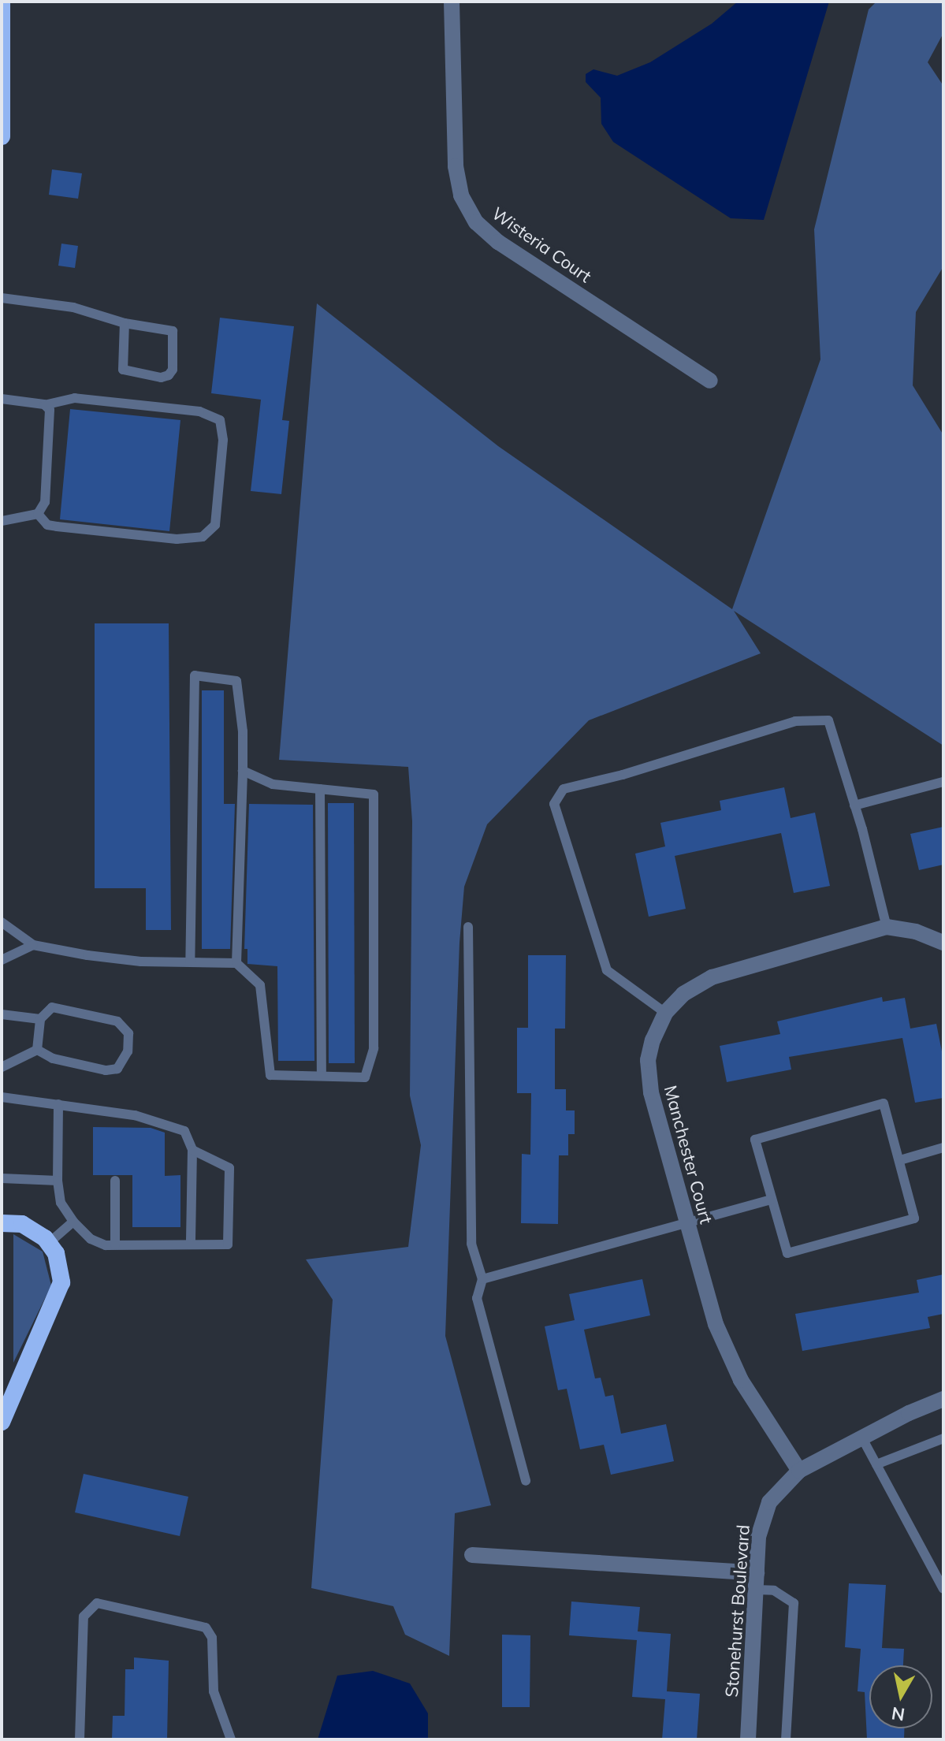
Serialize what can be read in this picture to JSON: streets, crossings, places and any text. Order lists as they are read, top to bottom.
{
  "streets": {
    "street": ["Wisteria Court", "Manchester Court", "Stonehurst Boulevard"]
  },
  "crossings": [
    ["Manchester Court", "Stonehurst Boulevard"]
  ],
  "north": "bottom"
}
